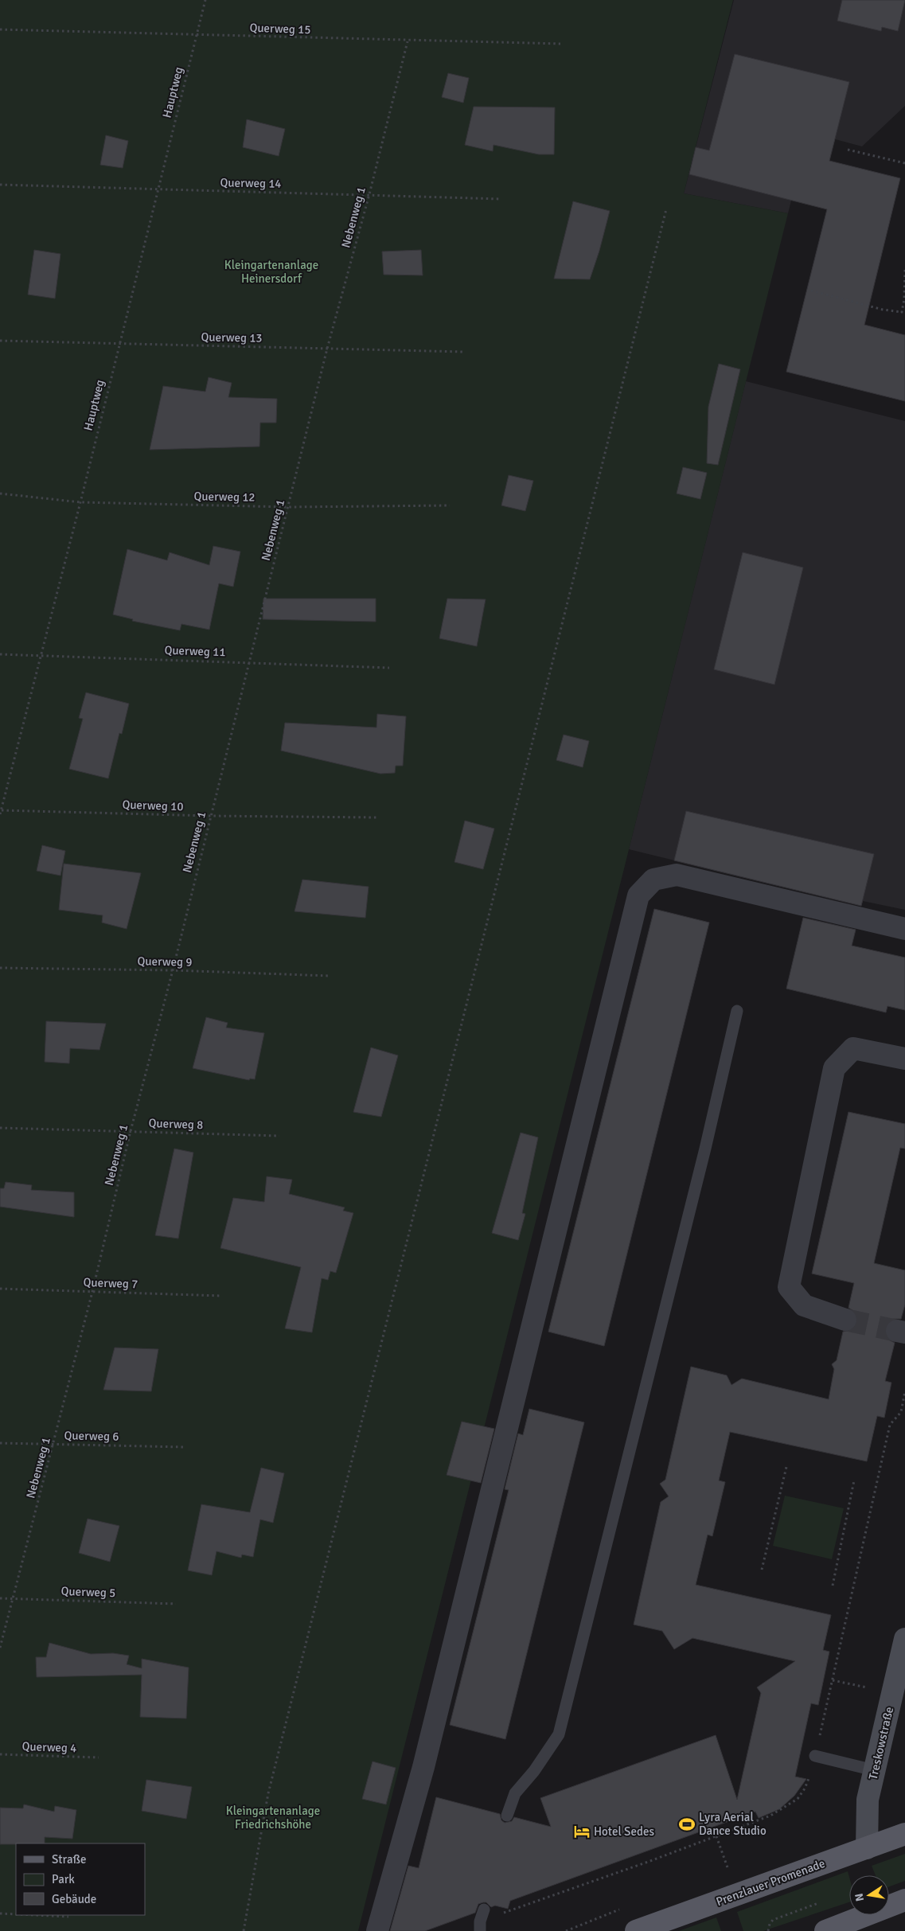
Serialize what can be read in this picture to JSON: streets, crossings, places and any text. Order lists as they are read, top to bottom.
{
  "streets": {
    "main road": ["Prenzlauer Promenade"],
    "street": ["Treskowstraße"],
    "path": [
      "Querweg 15",
      "Hauptweg",
      "Querweg 14",
      "Nebenweg 1",
      "Querweg 13",
      "Querweg 12",
      "Querweg 11",
      "Querweg 10",
      "Querweg 9",
      "Querweg 8",
      "Querweg 7",
      "Querweg 6",
      "Querweg 5",
      "Querweg 4"
    ]
  },
  "crossings": [
    ["Querweg 15", "Hauptweg"],
    ["Querweg 15", "Nebenweg 1"],
    ["Hauptweg", "Querweg 14"],
    ["Hauptweg", "Querweg 13"],
    ["Hauptweg", "Querweg 12"],
    ["Hauptweg", "Querweg 11"],
    ["Hauptweg", "Querweg 10"],
    ["Querweg 14", "Nebenweg 1"],
    ["Nebenweg 1", "Querweg 13"],
    ["Nebenweg 1", "Querweg 12"],
    ["Nebenweg 1", "Querweg 11"],
    ["Nebenweg 1", "Querweg 10"],
    ["Nebenweg 1", "Querweg 9"],
    ["Nebenweg 1", "Querweg 8"],
    ["Nebenweg 1", "Querweg 7"],
    ["Nebenweg 1", "Querweg 6"],
    ["Nebenweg 1", "Querweg 5"],
    ["Treskowstraße", "Prenzlauer Promenade"]
  ],
  "parks": ["Kleingartenanlage Heinersdorf", "Kleingartenanlage Friedrichshöhe"],
  "places": {
    "sports": ["Lyra Aerial Dance Studio"],
    "hotel": ["Hotel Sedes"]
  },
  "legend": ["Straße", "Park", "Gebäude"],
  "north": "left"
}
